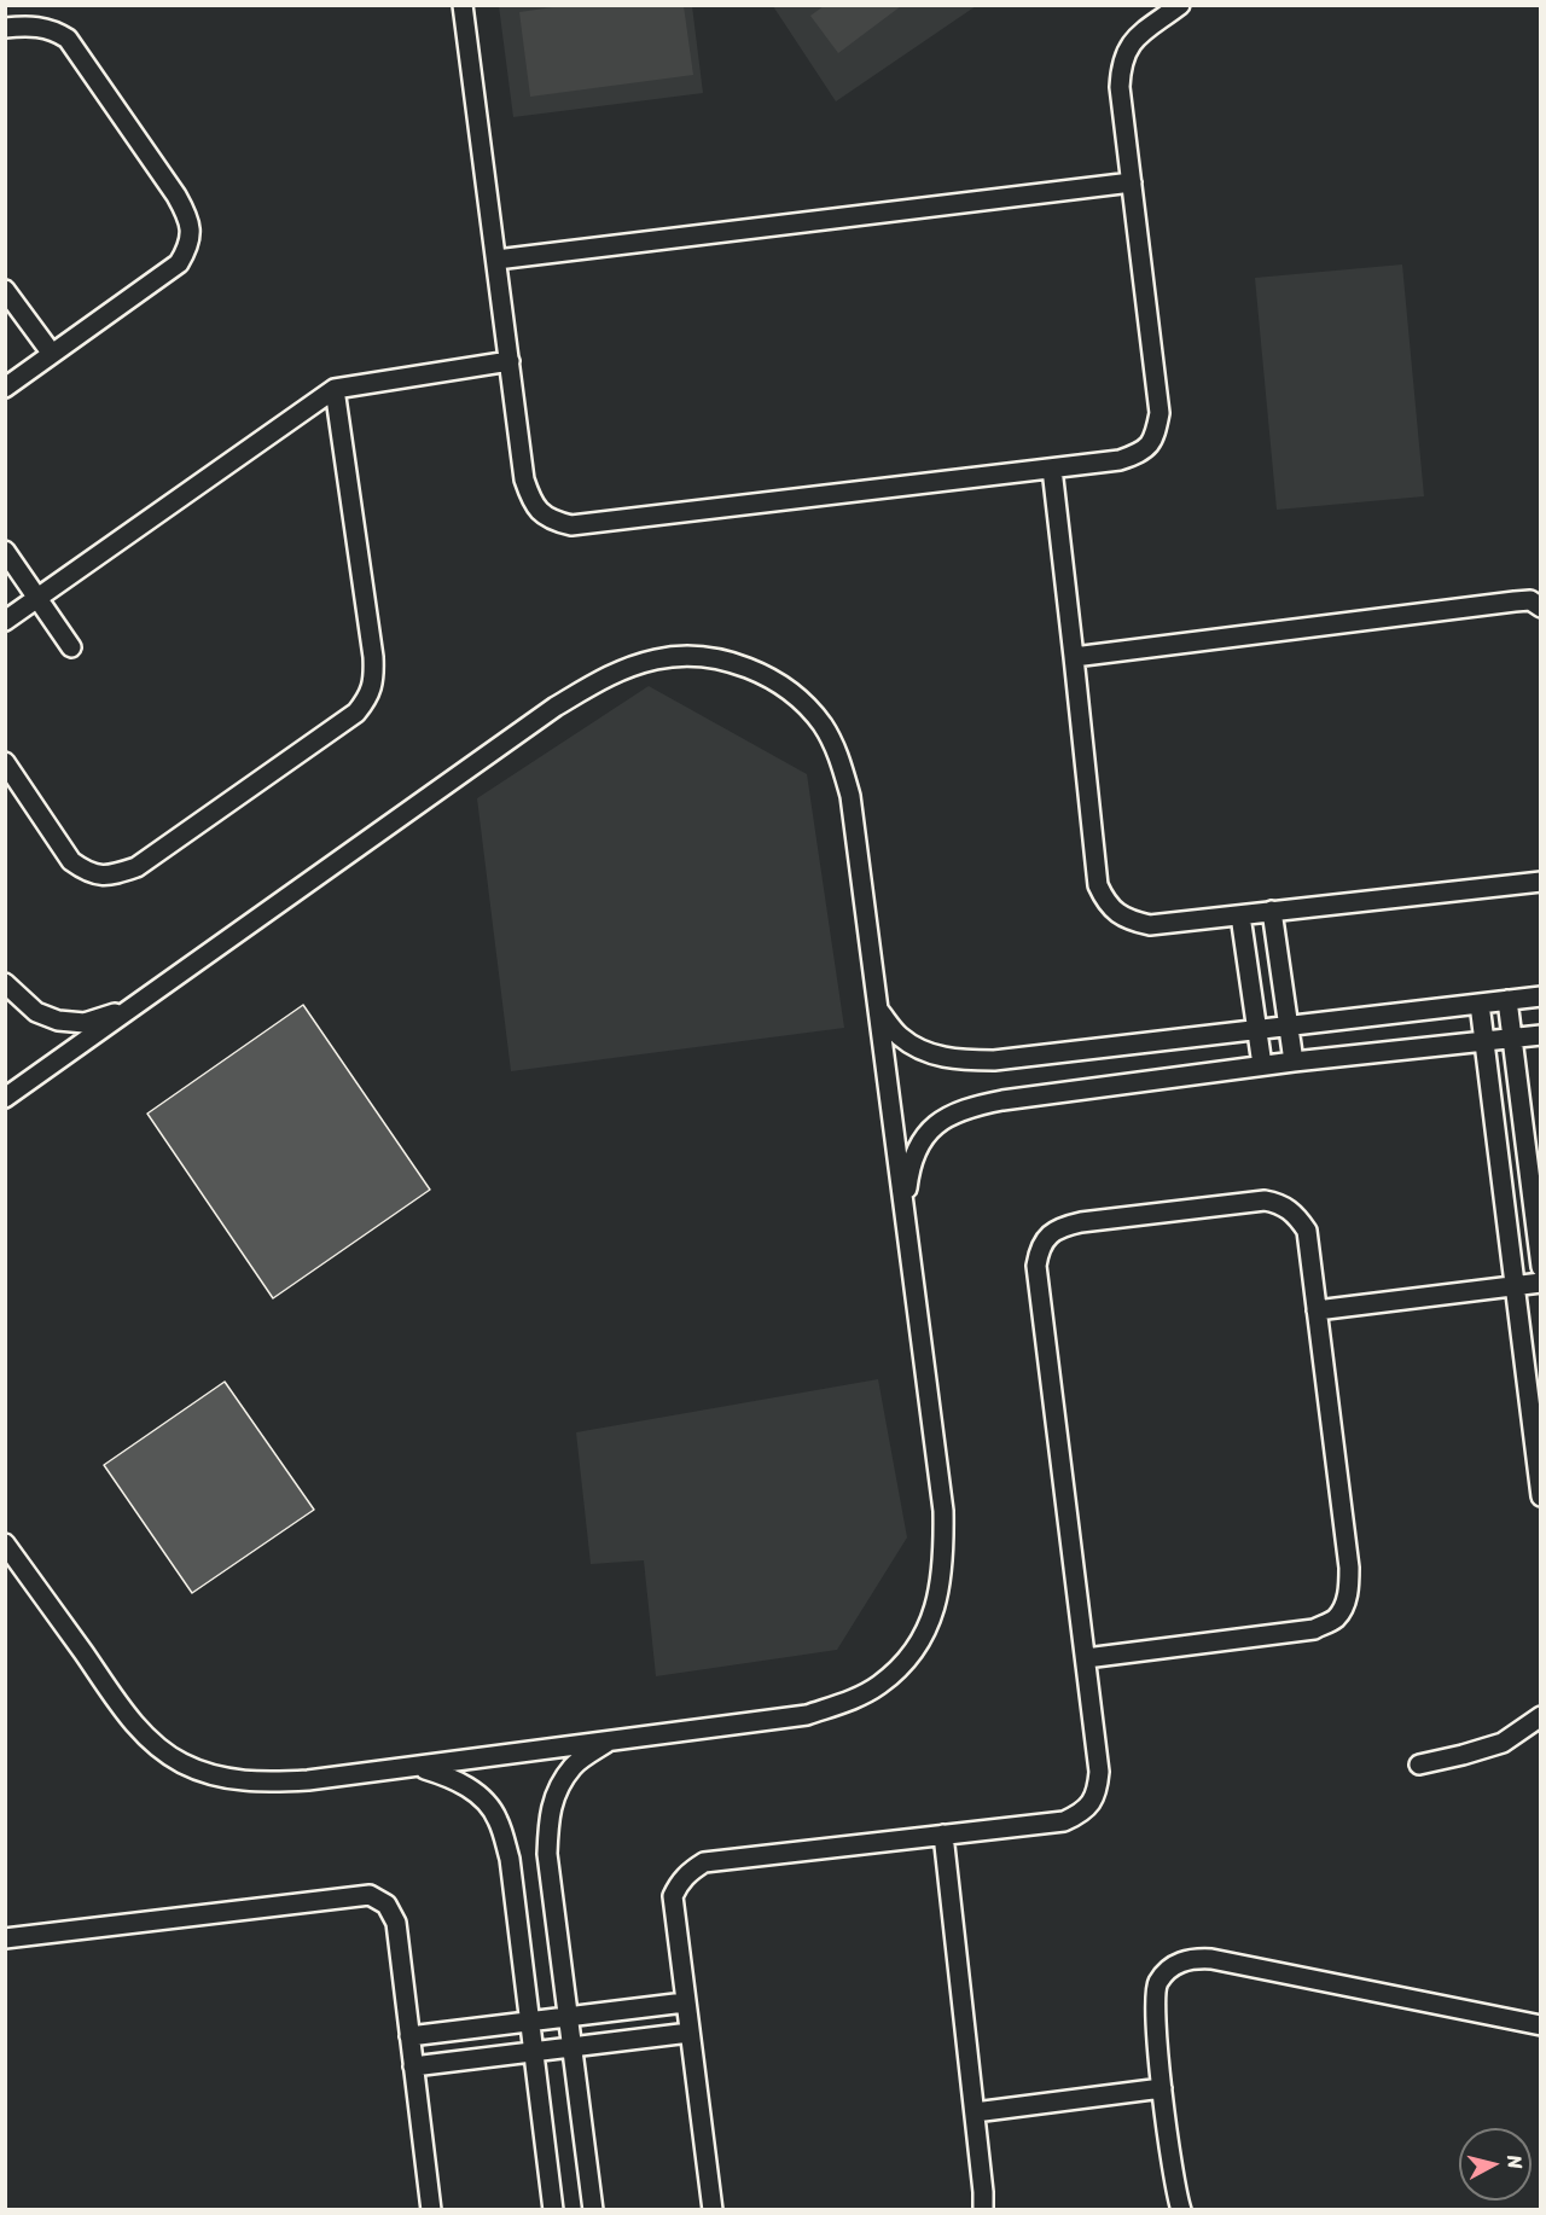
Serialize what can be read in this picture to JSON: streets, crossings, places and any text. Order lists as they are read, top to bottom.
{
  "north": "right"
}
